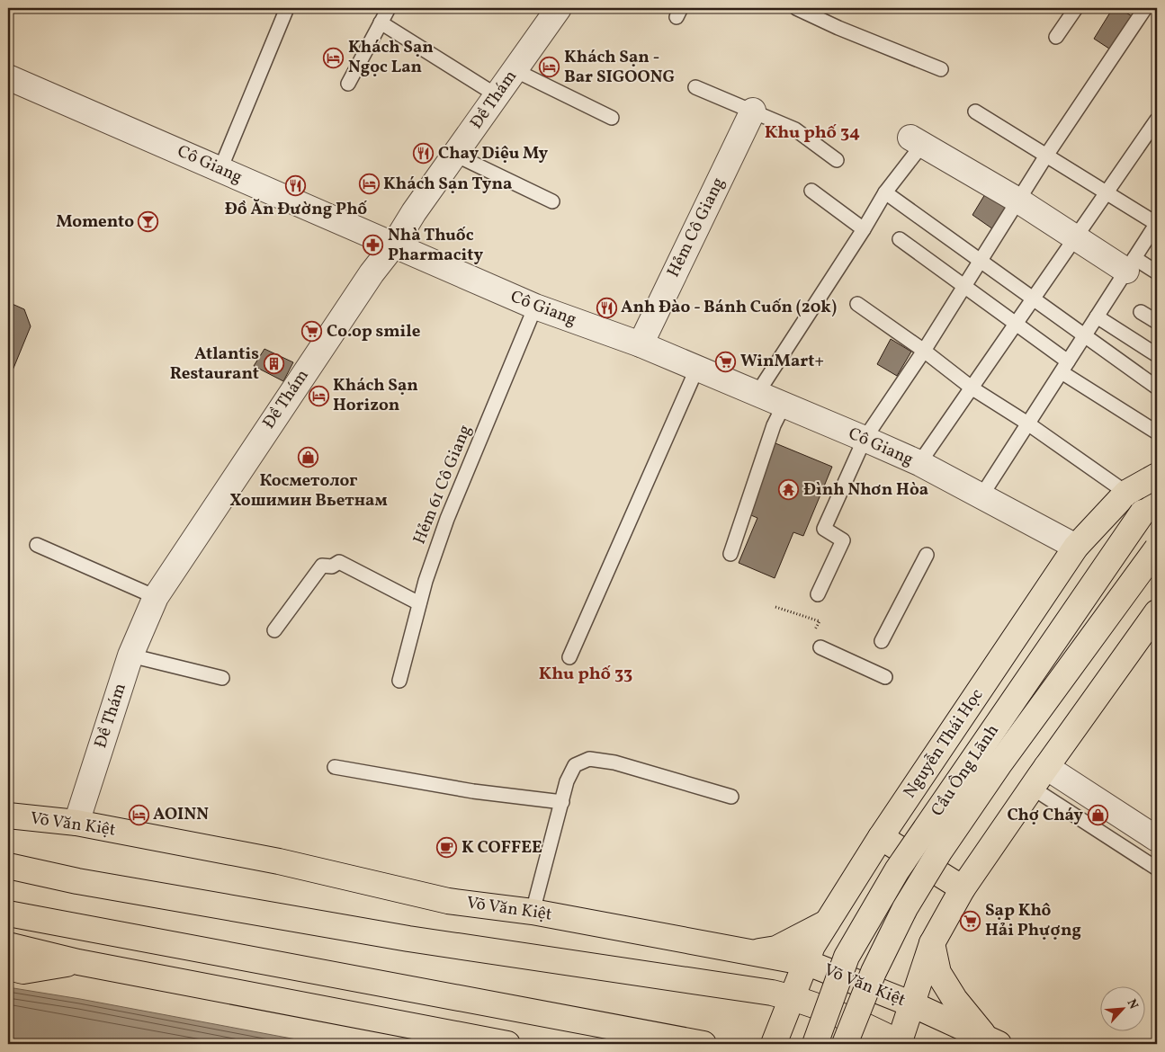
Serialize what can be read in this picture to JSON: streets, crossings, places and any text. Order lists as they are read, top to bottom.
{
  "streets": {
    "main road": ["Nguyễn Thái Học", "Cầu Ông Lãnh", "Võ Văn Kiệt"],
    "street": ["Ðề Thám", "Cô Giang", "Hẻm Cô Giang"],
    "lane": ["Hẻm 61 Cô Giang"]
  },
  "crossings": [
    ["Ðề Thám", "Cô Giang"],
    ["Ðề Thám", "Võ Văn Kiệt"],
    ["Cô Giang", "Hẻm Cô Giang"],
    ["Cô Giang", "Hẻm 61 Cô Giang"],
    ["Cô Giang", "Nguyễn Thái Học"],
    ["Nguyễn Thái Học", "Võ Văn Kiệt"]
  ],
  "districts": ["Khu phố 34", "Khu phố 33"],
  "places": {
    "hotel": [
      "Khách Sạn Ngọc Lan",
      "Khách Sạn - Bar SIGOONG",
      "Khách Sạn Tyna",
      "Khách Sạn Horizon",
      "AOINN"
    ],
    "restaurant": ["Chay Diệu My", "Đồ Ăn Đường Phố", "Anh Đào - Bánh Cuốn (20k)"],
    "bar": ["Momento"],
    "pharmacy": ["Nhà Thuốc Pharmacity"],
    "supermarket": ["Co.op smile", "WinMart+", "Sạp Khô Hải Phựợng"],
    "building": ["Atlantis Restaurant"],
    "shop": ["Косметолог Хошимин Вьетнам", "Chợ Cháy"],
    "temple": ["Đình Nhơn Hòa"],
    "cafe": ["K COFFEE"]
  },
  "north": "top right"
}
